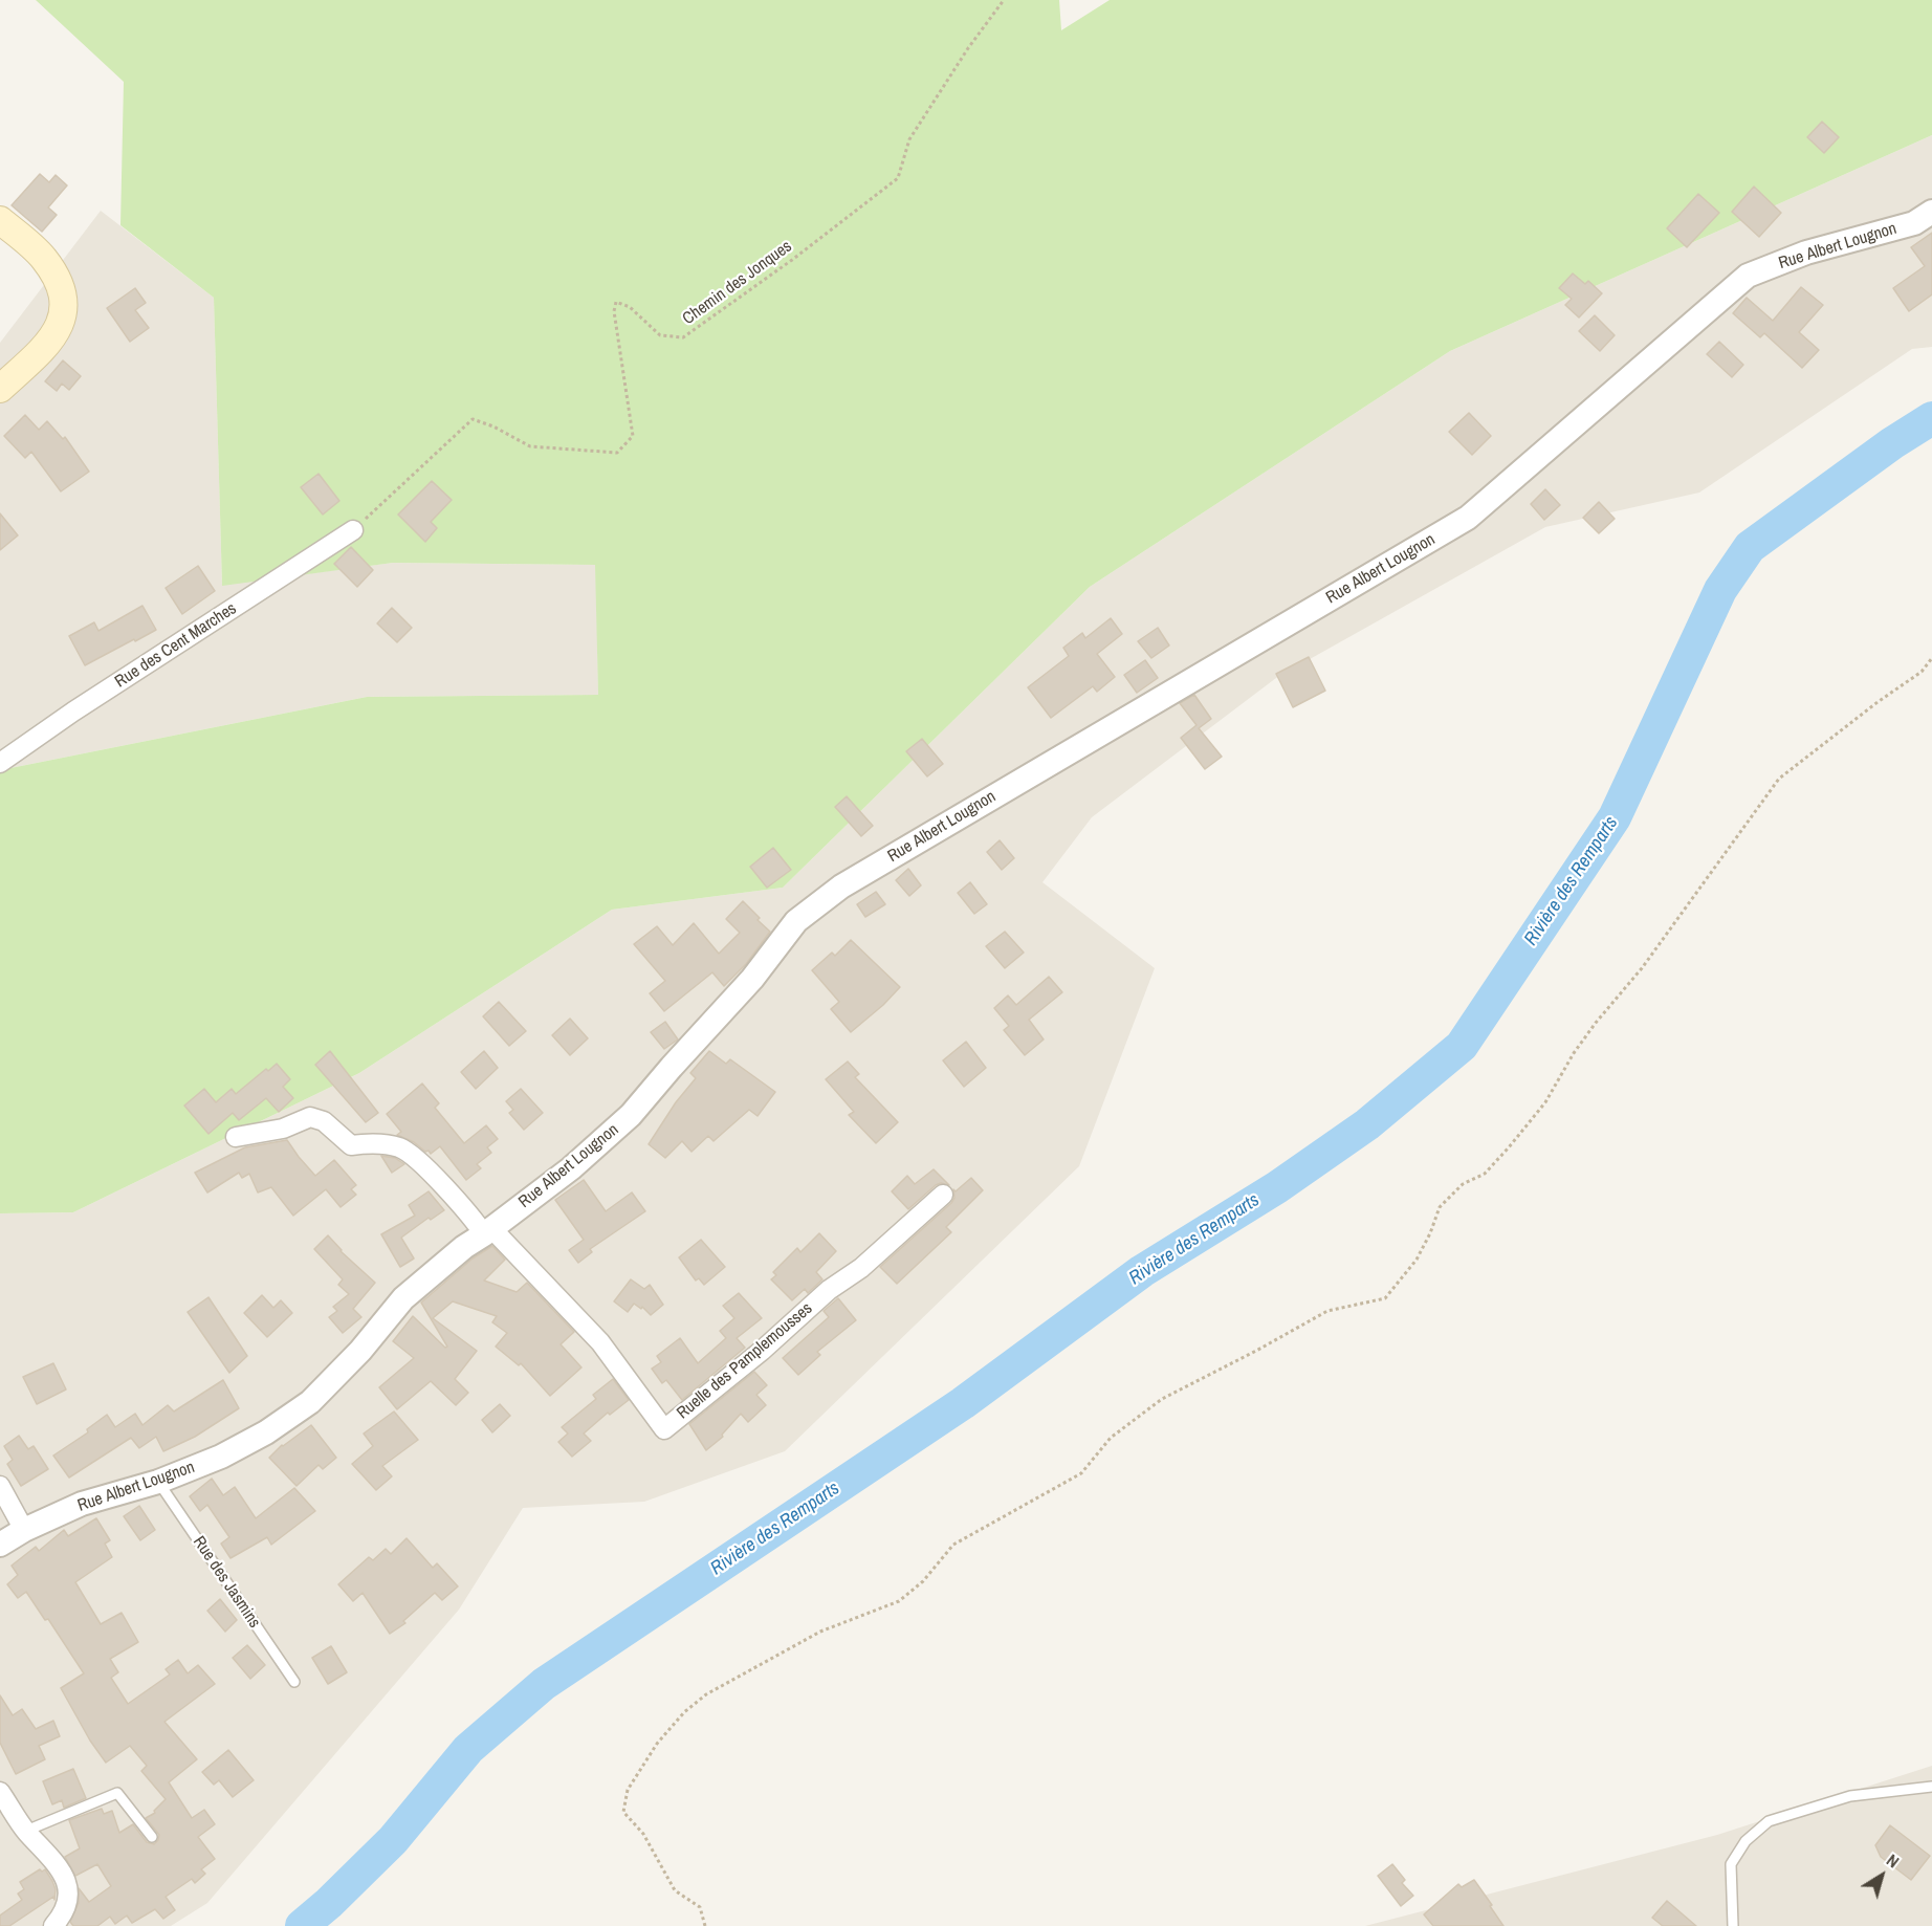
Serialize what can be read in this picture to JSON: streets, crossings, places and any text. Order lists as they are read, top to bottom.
{
  "streets": {
    "street": ["Rue Albert Lougnon", "Rue des Cent Marches", "Ruelle des Pamplemousses"],
    "lane": ["Rue des Jasmins"],
    "path": ["Chemin des Jonques"]
  },
  "crossings": [
    ["Rue Albert Lougnon", "Ruelle des Pamplemousses"],
    ["Rue Albert Lougnon", "Rue des Jasmins"],
    ["Chemin des Jonques", "Rue des Cent Marches"]
  ],
  "water": ["Rivière des Remparts"],
  "north": "top right"
}
